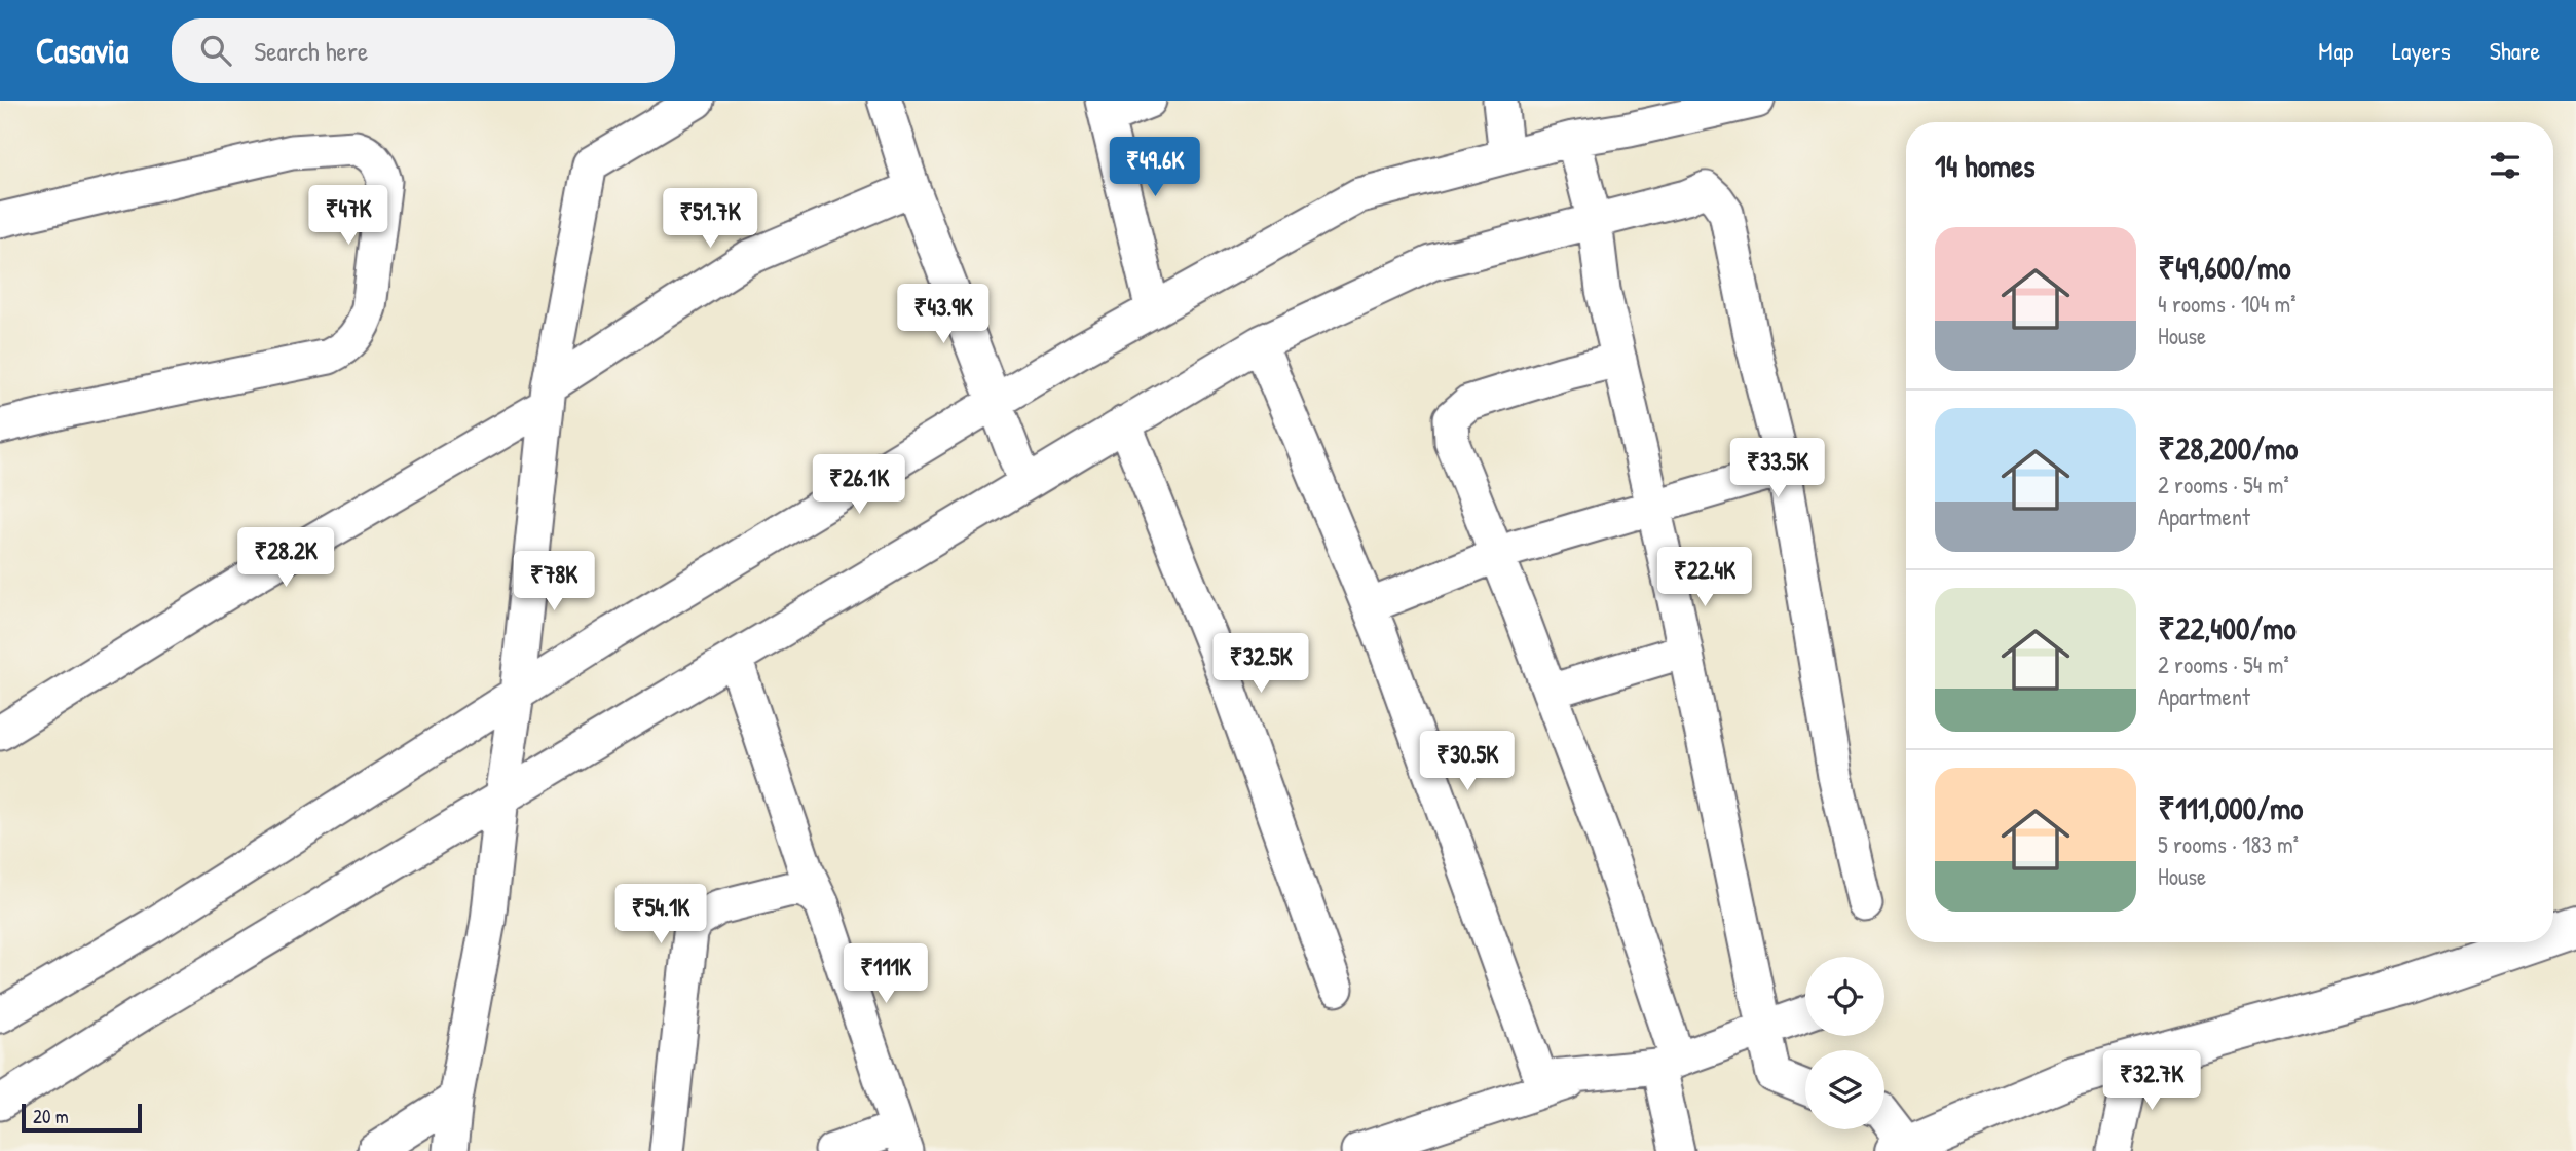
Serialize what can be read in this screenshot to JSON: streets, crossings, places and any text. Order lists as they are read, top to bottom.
{
  "scale_bar": "20 m",
  "page": {
    "header": "Casavia",
    "search": "Search here",
    "nav": ["Map", "Layers", "Share"],
    "heading": "14 homes",
    "price": [
      "₹49.6K",
      "₹47K",
      "₹51.7K",
      "₹43.9K",
      "₹33.5K",
      "₹26.1K",
      "₹28.2K",
      "₹22.4K",
      "₹78K",
      "₹32.5K",
      "₹30.5K",
      "₹54.1K",
      "₹111K",
      "₹32.7K"
    ],
    "list": [
      {
        "name": "₹49,600/mo",
        "note": "4 rooms · 104 m² · House"
      },
      {
        "name": "₹28,200/mo",
        "note": "2 rooms · 54 m² · Apartment"
      },
      {
        "name": "₹22,400/mo",
        "note": "2 rooms · 54 m² · Apartment"
      },
      {
        "name": "₹111,000/mo",
        "note": "5 rooms · 183 m² · House"
      }
    ],
    "scale": "20 m"
  }
}
